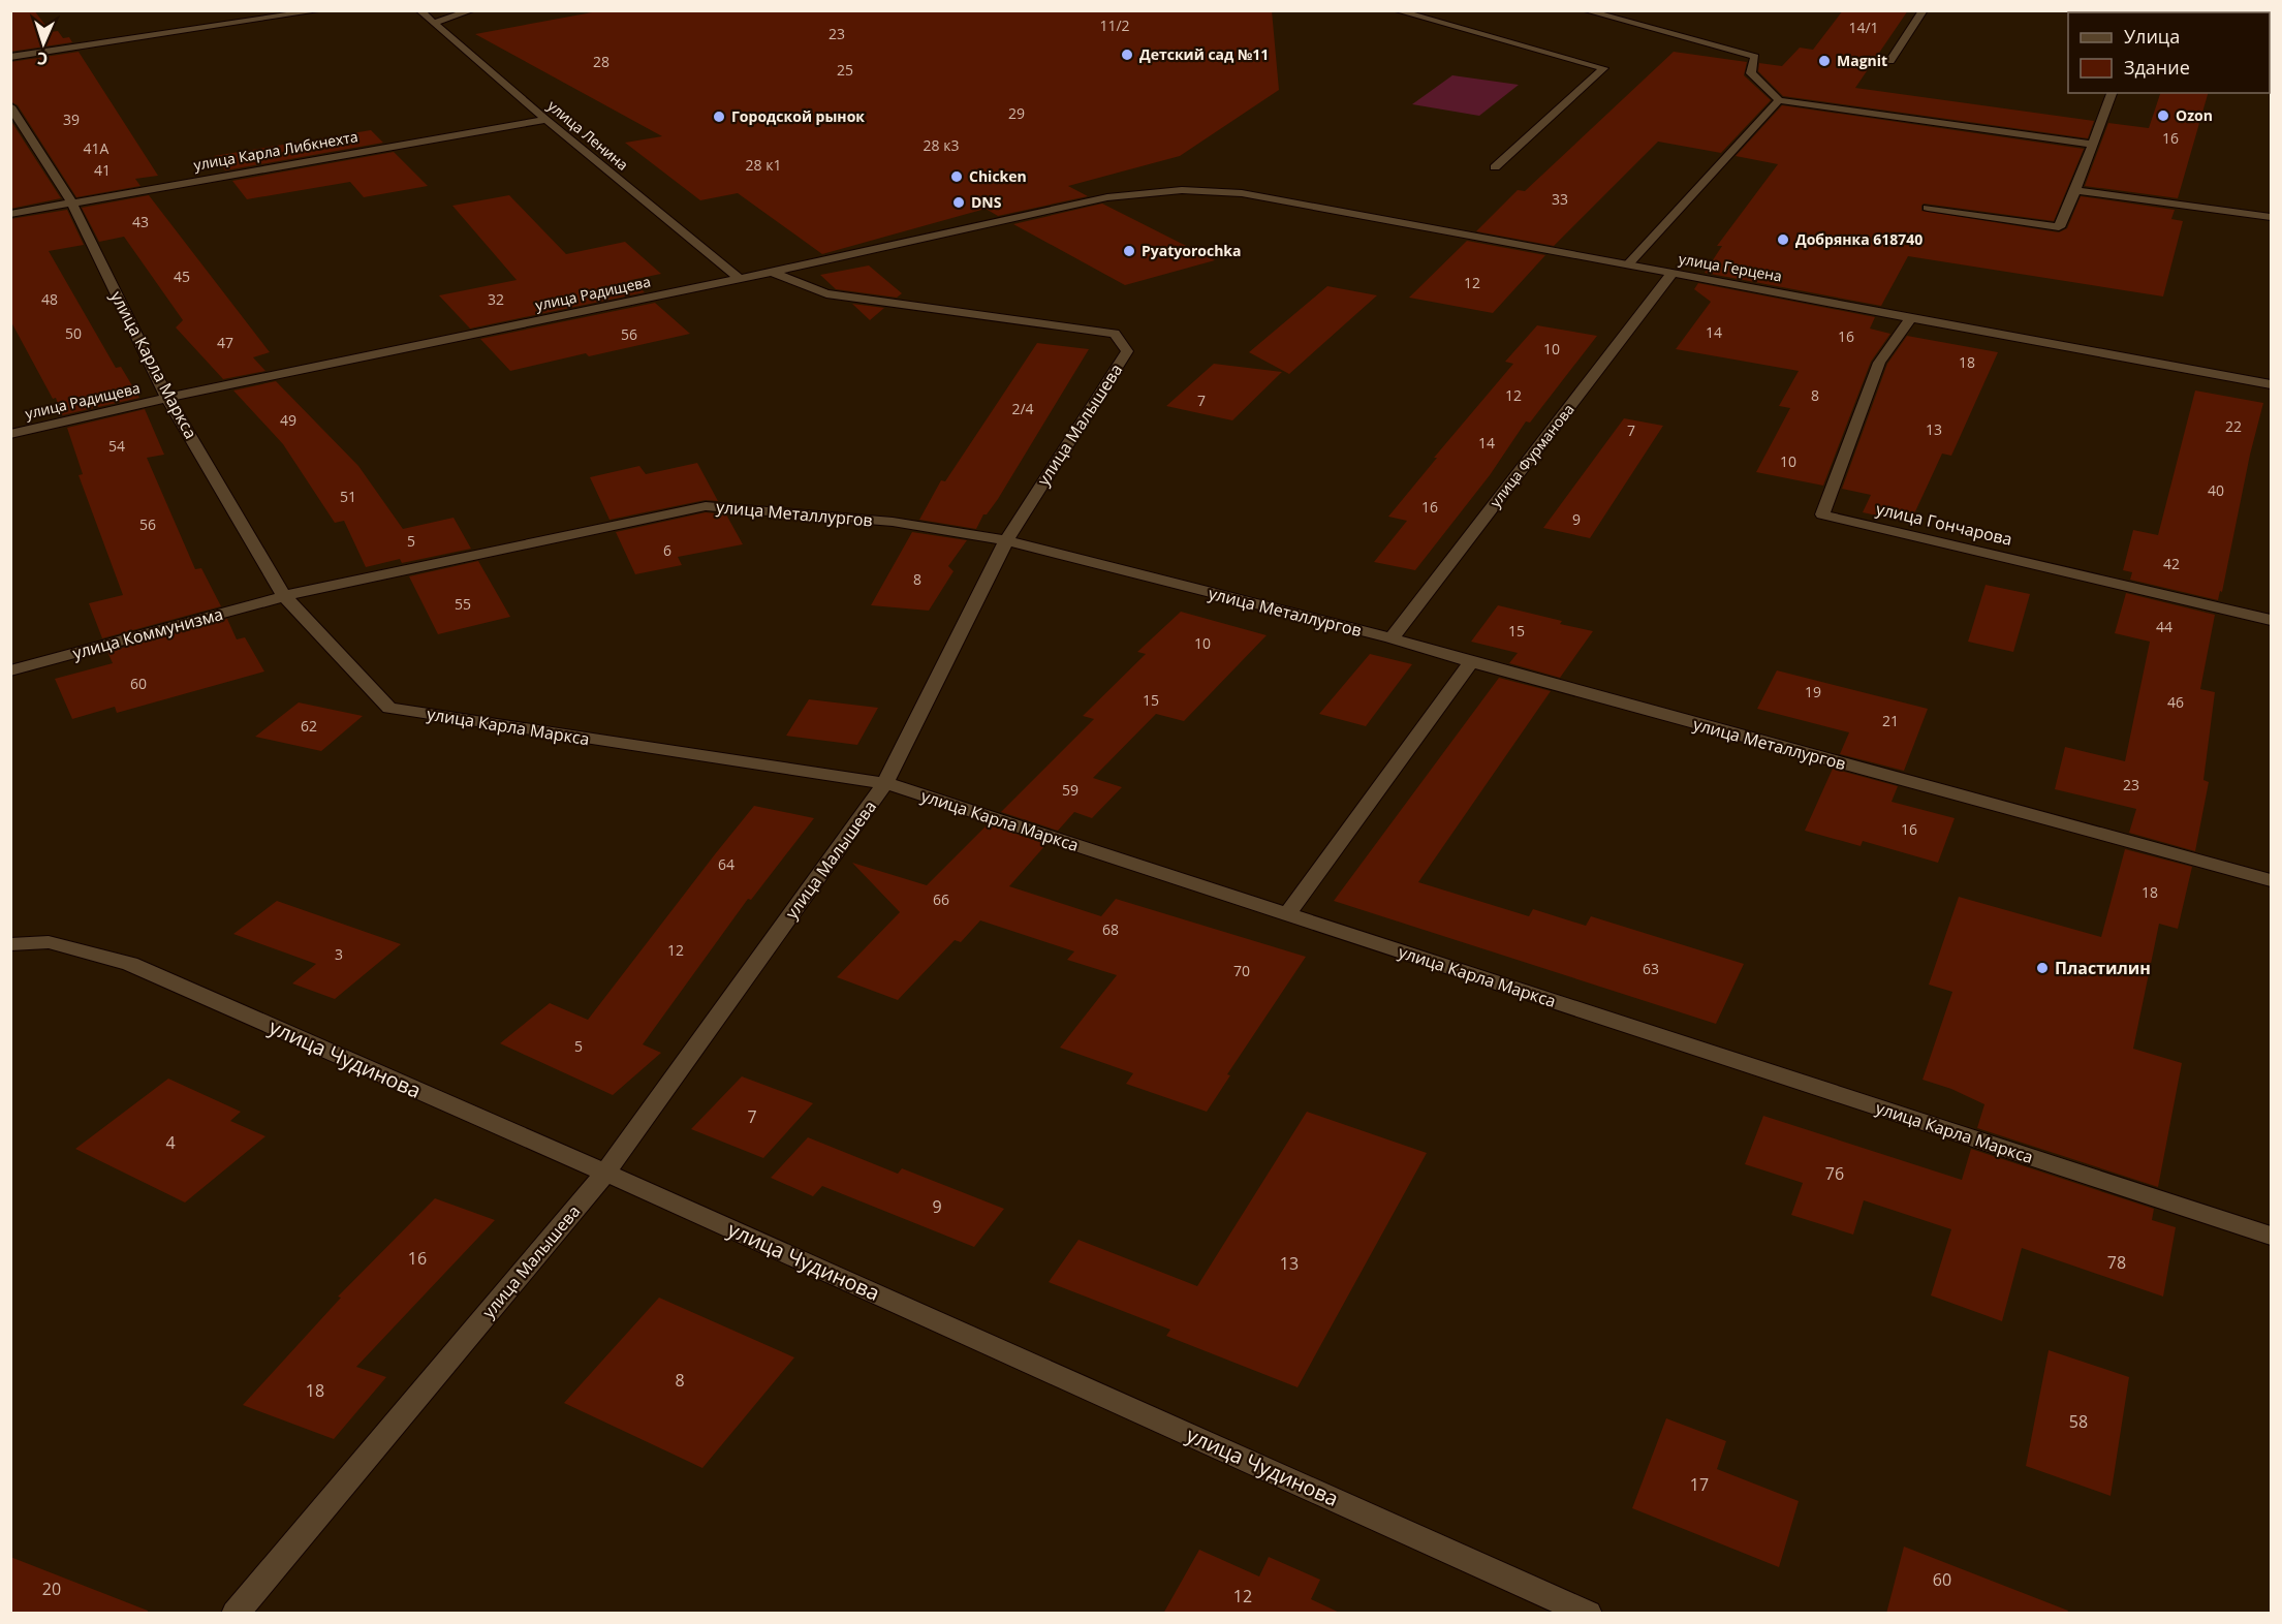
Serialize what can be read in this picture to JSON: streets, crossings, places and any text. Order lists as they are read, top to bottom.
{
  "streets": {
    "street": [
      "улица Ленина",
      "улица Карла Либкнехта",
      "улица Герцена",
      "улица Радищева",
      "улица Карла Маркса",
      "улица Малышева",
      "улица Фурманова",
      "улица Металлургов",
      "улица Гончарова",
      "улица Коммунизма",
      "улица Чудинова"
    ]
  },
  "crossings": [
    ["улица Ленина", "улица Карла Либкнехта"],
    ["улица Ленина", "улица Радищева"],
    ["улица Карла Либкнехта", "улица Карла Маркса"],
    ["улица Герцена", "улица Радищева"],
    ["улица Герцена", "улица Фурманова"],
    ["улица Герцена", "улица Гончарова"],
    ["улица Радищева", "улица Карла Маркса"],
    ["улица Радищева", "улица Малышева"],
    ["улица Карла Маркса", "улица Малышева"],
    ["улица Карла Маркса", "улица Металлургов"],
    ["улица Карла Маркса", "улица Коммунизма"],
    ["улица Малышева", "улица Металлургов"],
    ["улица Малышева", "улица Чудинова"],
    ["улица Фурманова", "улица Металлургов"],
    ["улица Металлургов", "улица Коммунизма"]
  ],
  "places": [
    "Детский сад №11",
    "Magnit",
    "Ozon",
    "Городской рынок",
    "Chicken",
    "DNS",
    "Добрянка 618740",
    "Pyatyorochka",
    "Пластилин"
  ],
  "house_numbers": [
    "11/2",
    "14/1",
    "23",
    "28",
    "25",
    "29",
    "39",
    "16",
    "28 к3",
    "41А",
    "28 к1",
    "41",
    "33",
    "43",
    "45",
    "12",
    "48",
    "32",
    "14",
    "50",
    "56",
    "16",
    "47",
    "10",
    "18",
    "12",
    "8",
    "7",
    "2/4",
    "49",
    "22",
    "13",
    "7",
    "14",
    "54",
    "10",
    "40",
    "51",
    "16",
    "9",
    "56",
    "5",
    "6",
    "42",
    "8",
    "55",
    "44",
    "15",
    "10",
    "60",
    "19",
    "15",
    "46",
    "21",
    "62",
    "23",
    "59",
    "16",
    "64",
    "18",
    "66",
    "68",
    "12",
    "3",
    "63",
    "70",
    "5",
    "7",
    "4",
    "76",
    "9",
    "16",
    "78",
    "13",
    "8",
    "18",
    "58",
    "17",
    "60",
    "20",
    "12"
  ],
  "legend": ["Улица", "Здание"],
  "north": "bottom"
}
